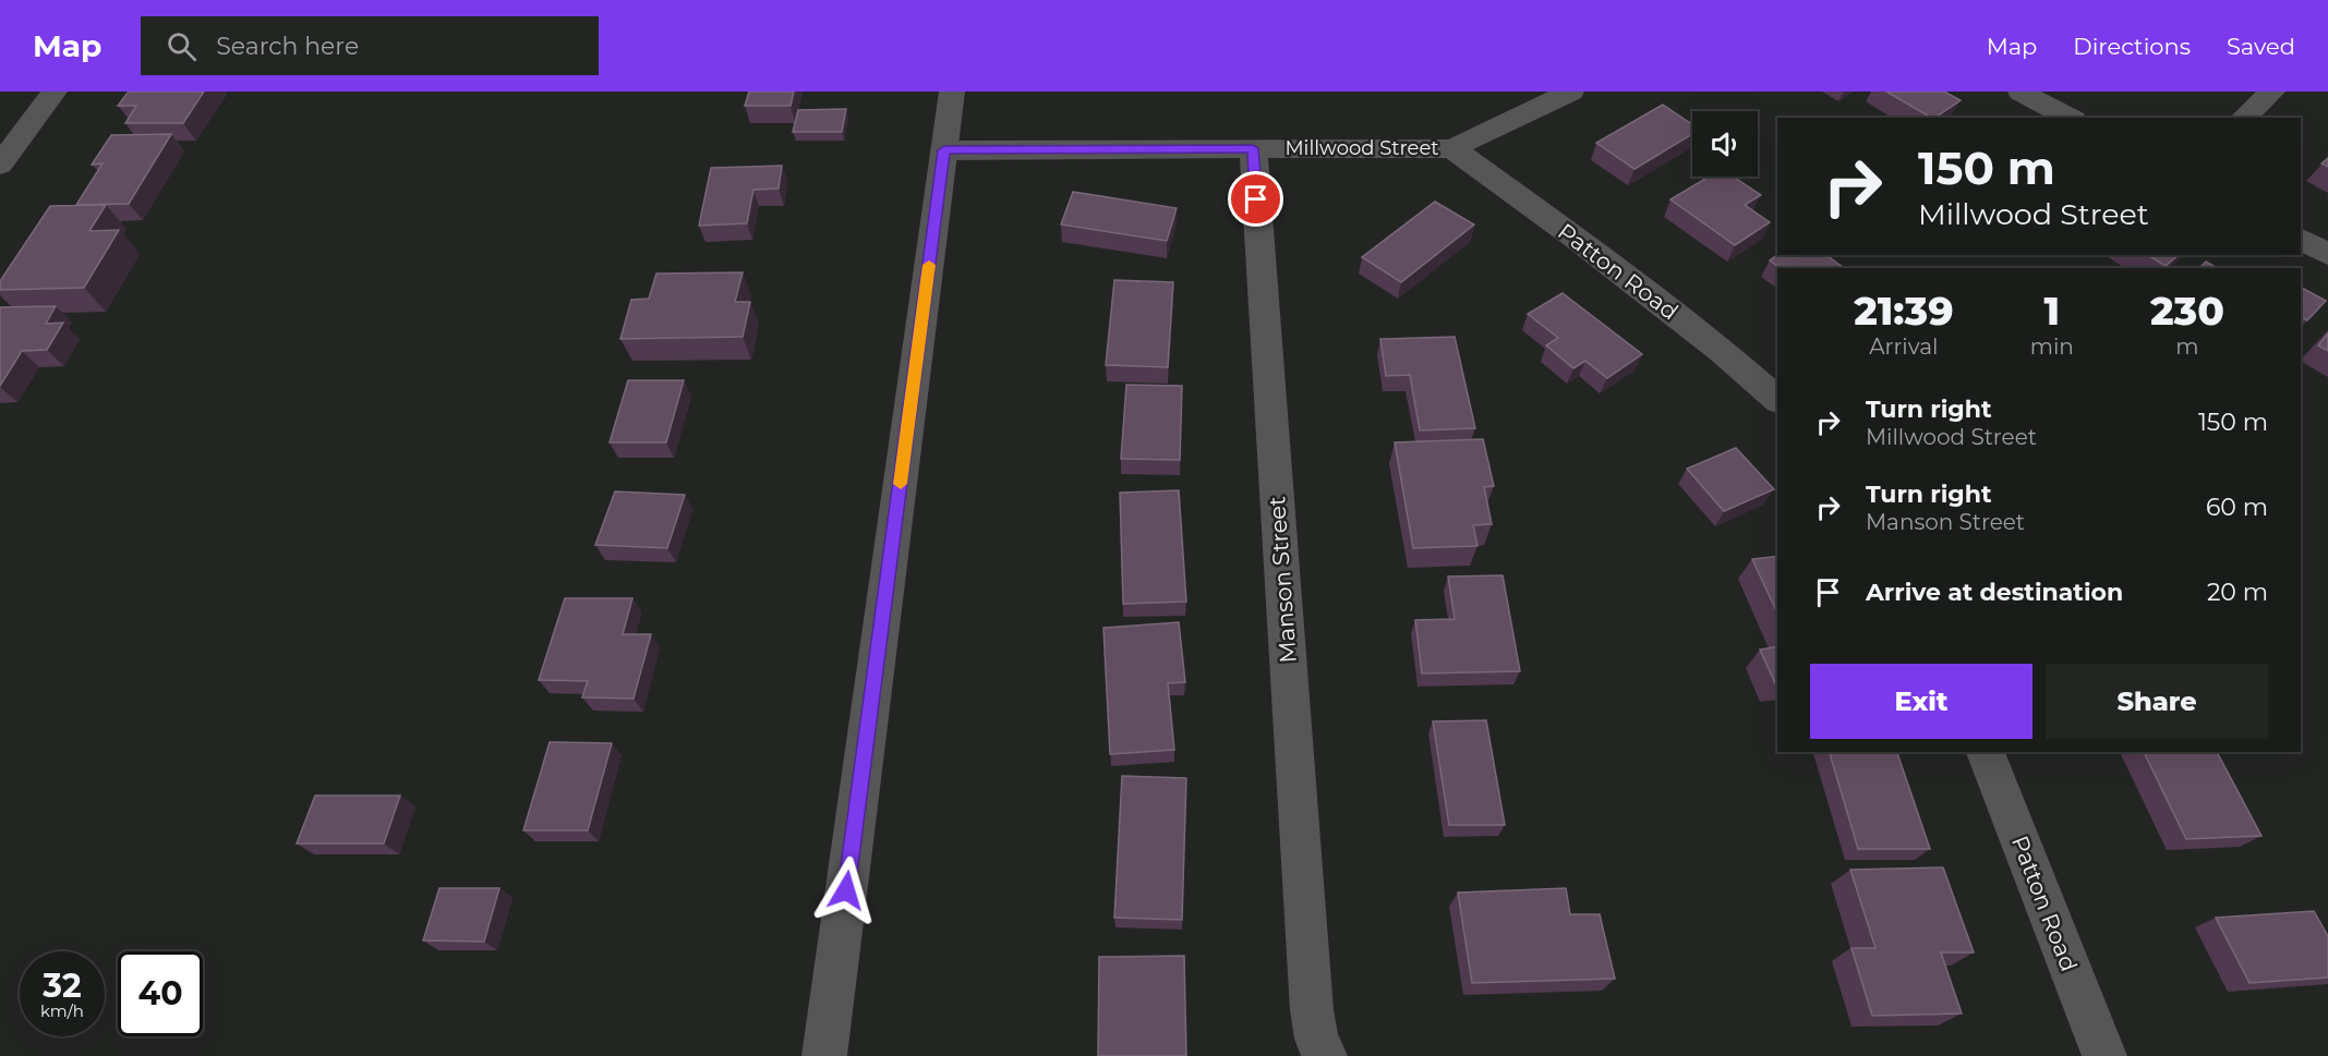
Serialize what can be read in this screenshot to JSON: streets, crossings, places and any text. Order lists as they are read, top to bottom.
{
  "streets": {
    "street": ["Millwood Street", "Patton Road", "Manson Street"]
  },
  "crossings": [
    ["Millwood Street", "Patton Road"],
    ["Millwood Street", "Manson Street"]
  ],
  "page": {
    "header": "Map",
    "search": "Search here",
    "nav": ["Map", "Directions", "Saved"],
    "turn": ["150 m", "Millwood Street"],
    "eta": [
      "21:39",
      "Arrival",
      "1",
      "min",
      "230",
      "m"
    ],
    "list": [
      {
        "name": "Turn right",
        "note": "Millwood Street",
        "value": "150 m"
      },
      {
        "name": "Turn right",
        "note": "Manson Street",
        "value": "60 m"
      },
      {
        "name": "Arrive at destination",
        "value": "20 m"
      }
    ],
    "buttons": ["Exit", "Share"],
    "speed": "32 km/h",
    "limit": "40"
  }
}
